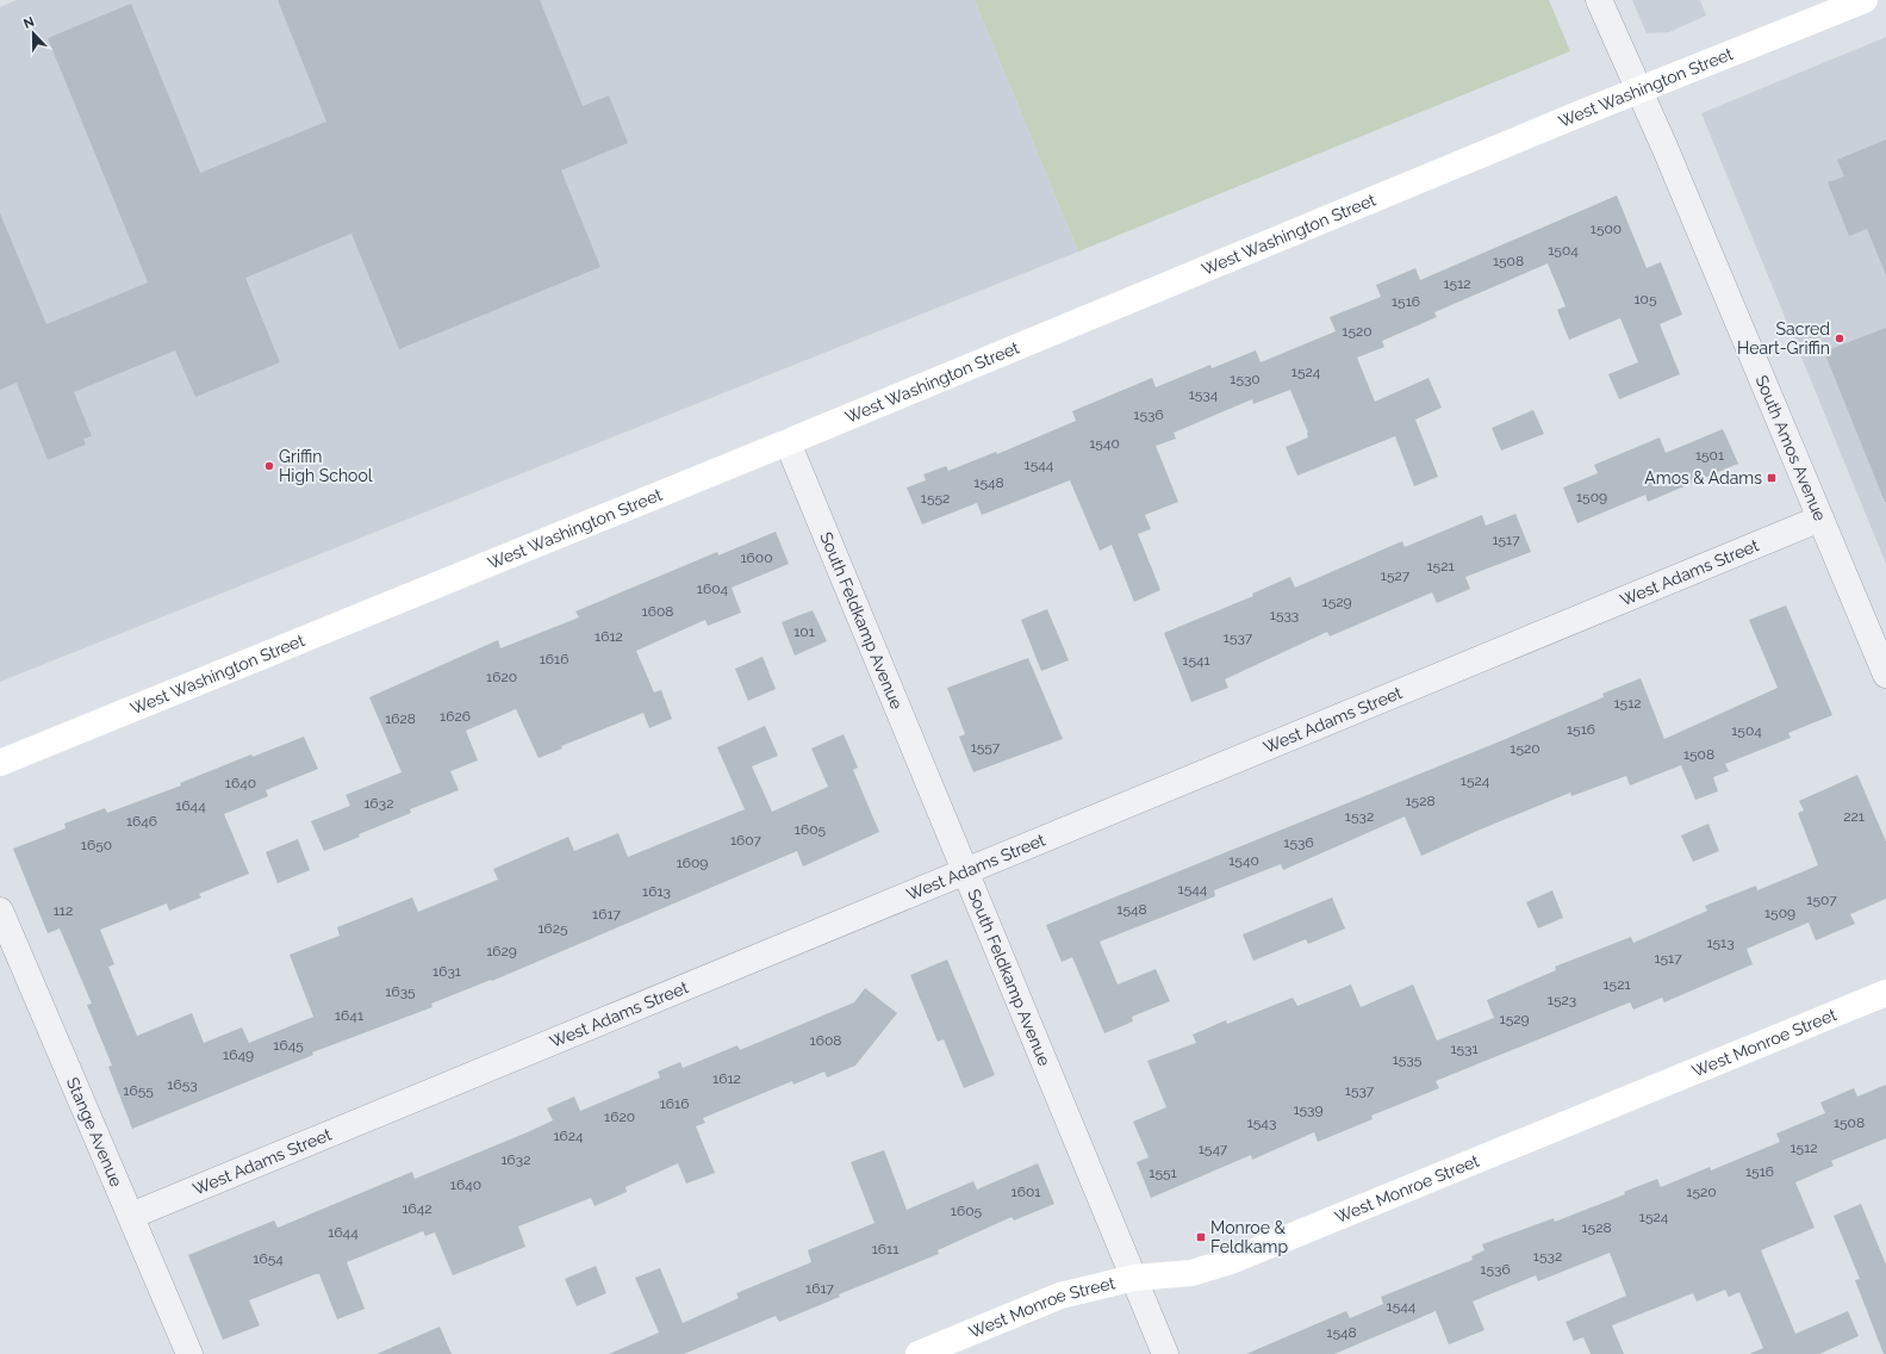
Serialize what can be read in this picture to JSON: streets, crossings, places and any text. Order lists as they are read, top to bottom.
{
  "streets": {
    "street": [
      "West Washington Street",
      "South Amos Avenue",
      "West Adams Street",
      "South Feldkamp Avenue",
      "West Monroe Street",
      "Stange Avenue"
    ]
  },
  "crossings": [
    ["West Washington Street", "South Amos Avenue"],
    ["West Washington Street", "South Feldkamp Avenue"],
    ["South Amos Avenue", "West Adams Street"],
    ["West Adams Street", "South Feldkamp Avenue"],
    ["West Adams Street", "Stange Avenue"],
    ["South Feldkamp Avenue", "West Monroe Street"]
  ],
  "places": {
    "other": ["Sacred Heart-Griffin", "Griffin High School"],
    "transit": ["Amos & Adams", "Monroe & Feldkamp"]
  },
  "house_numbers": [
    "1500",
    "1504",
    "1508",
    "1512",
    "105",
    "1516",
    "1520",
    "1524",
    "1530",
    "1534",
    "1536",
    "1540",
    "1501",
    "1544",
    "1548",
    "1509",
    "1552",
    "1517",
    "1600",
    "1521",
    "1527",
    "1604",
    "1529",
    "1608",
    "1533",
    "101",
    "1612",
    "1537",
    "1616",
    "1541",
    "1620",
    "1512",
    "1626",
    "1628",
    "1516",
    "1504",
    "1557",
    "1520",
    "1508",
    "1524",
    "1640",
    "1528",
    "1632",
    "1644",
    "1532",
    "221",
    "1646",
    "1605",
    "1607",
    "1536",
    "1650",
    "1540",
    "1609",
    "1544",
    "1613",
    "1507",
    "1548",
    "112",
    "1509",
    "1617",
    "1625",
    "1513",
    "1629",
    "1517",
    "1631",
    "1521",
    "1635",
    "1523",
    "1641",
    "1529",
    "1608",
    "1645",
    "1531",
    "1649",
    "1535",
    "1612",
    "1653",
    "1655",
    "1537",
    "1616",
    "1539",
    "1620",
    "1543",
    "1508",
    "1624",
    "1512",
    "1547",
    "1632",
    "1516",
    "1551",
    "1640",
    "1601",
    "1520",
    "1642",
    "1605",
    "1524",
    "1528",
    "1644",
    "1611",
    "1532",
    "1654",
    "1536",
    "1617",
    "1544",
    "1548"
  ],
  "north": "top"
}
